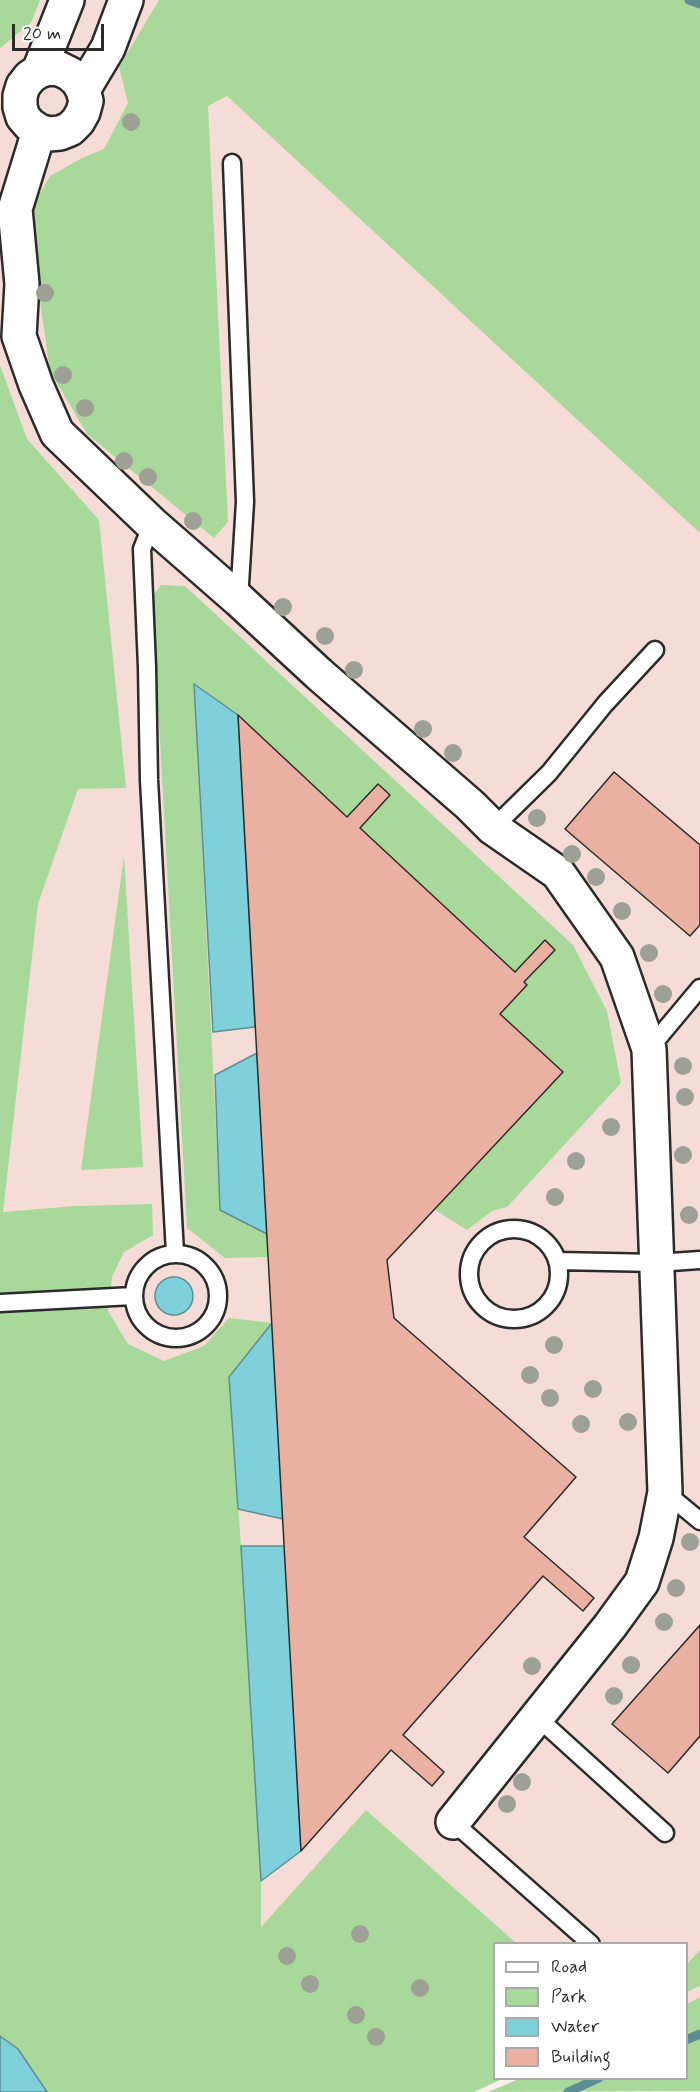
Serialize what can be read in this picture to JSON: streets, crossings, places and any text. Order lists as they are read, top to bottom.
{
  "legend": [
    "Road",
    "Park",
    "Water",
    "Building"
  ],
  "scale_bar": "20 m"
}
